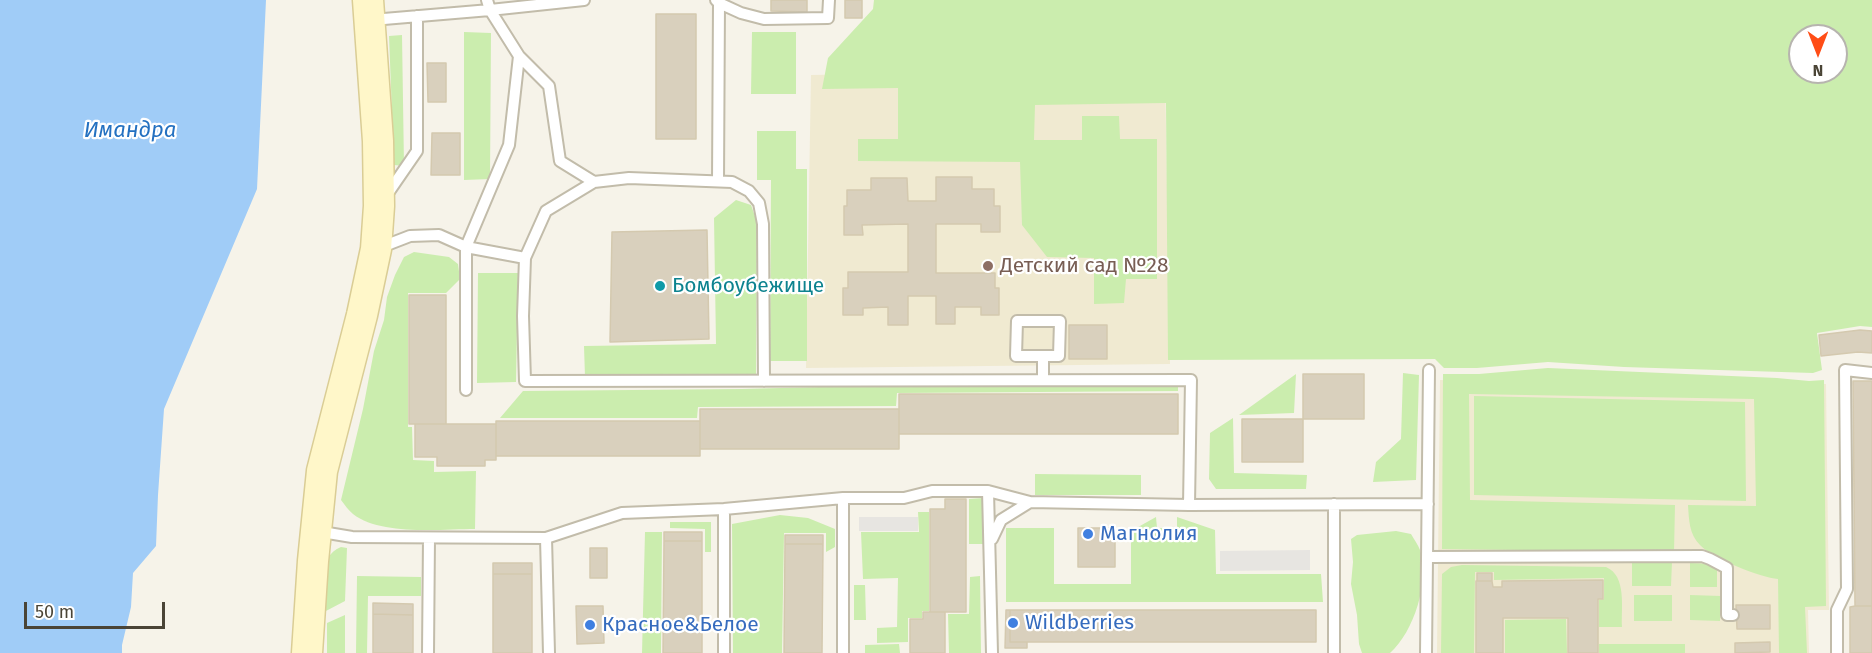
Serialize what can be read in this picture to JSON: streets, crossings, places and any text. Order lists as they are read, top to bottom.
{
  "water": ["Имандра"],
  "places": [
    "Детский сад №28",
    "Бомбоубежище",
    "Магнолия",
    "Wildberries",
    "Красное&Белое"
  ],
  "scale_bar": "50 m",
  "north": "bottom"
}
